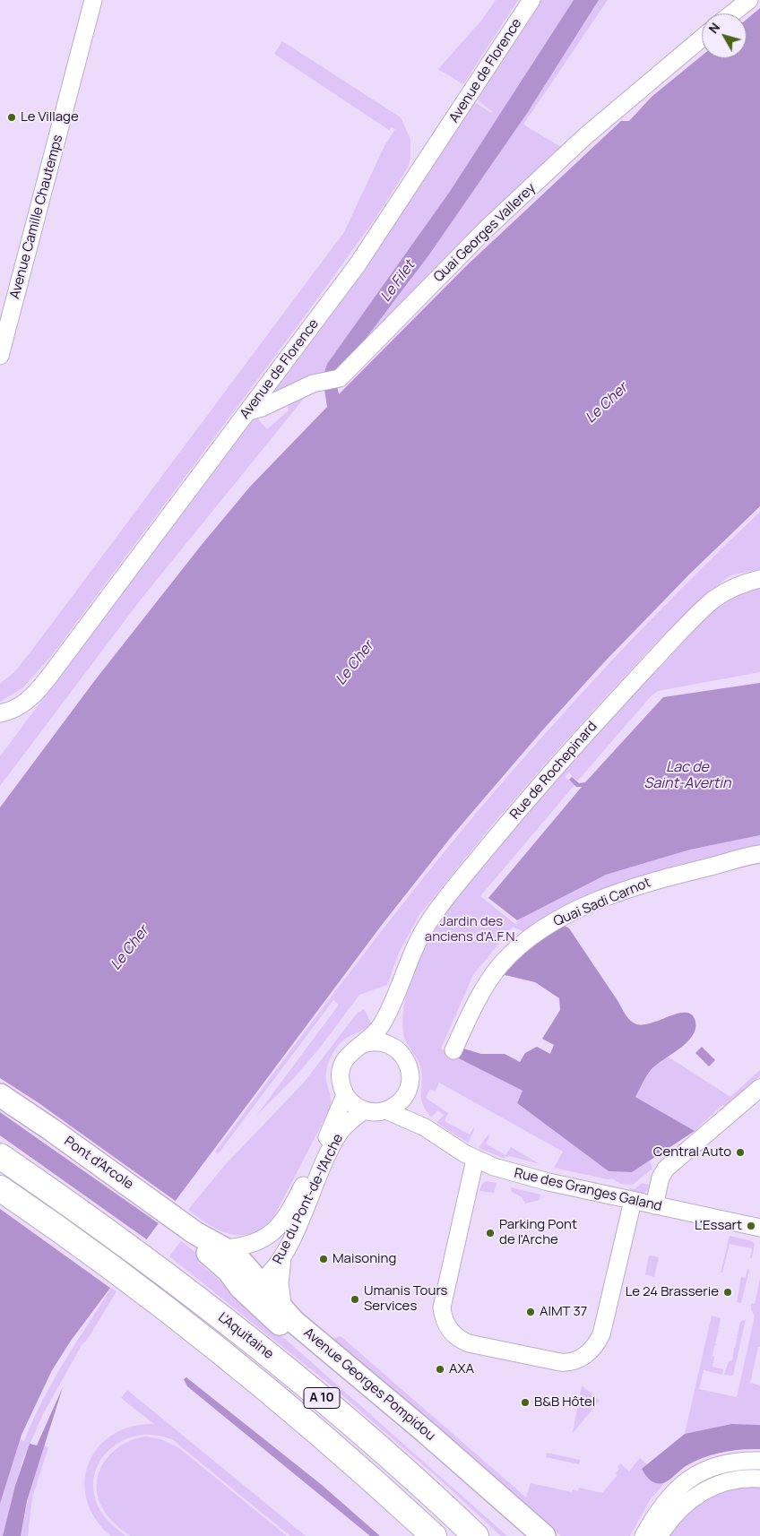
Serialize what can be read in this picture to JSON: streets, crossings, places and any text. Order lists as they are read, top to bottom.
{
  "streets": {
    "highway": ["L'Aquitaine", "A 10"],
    "main road": ["Pont d'Arcole", "Avenue Georges Pompidou"],
    "street": [
      "Avenue de Florence",
      "Avenue Camille Chautemps",
      "Quai Georges Vallerey",
      "Rue de Rochepinard",
      "Quai Sadi Carnot",
      "Rue des Granges Galand",
      "Rue du Pont-de-l'Arche"
    ]
  },
  "crossings": [
    ["Avenue de Florence", "Quai Georges Vallerey"],
    ["Rue de Rochepinard", "Rue des Granges Galand"],
    ["Rue de Rochepinard", "Rue du Pont-de-l'Arche"],
    ["Pont d'Arcole", "Avenue Georges Pompidou"],
    ["Rue des Granges Galand", "Rue du Pont-de-l'Arche"],
    ["Rue du Pont-de-l'Arche", "Avenue Georges Pompidou"]
  ],
  "water": ["Le Filet", "Le Cher", "Lac de Saint-Avertin"],
  "parks": ["Jardin des anciens d'A.F.N."],
  "places": [
    "Le Village",
    "Central Auto",
    "L'Essart",
    "Parking Pont de l'Arche",
    "Maisoning",
    "Le 24 Brasserie",
    "Umanis Tours Services",
    "AIMT 37",
    "AXA",
    "B&B Hôtel"
  ],
  "north": "top left"
}
